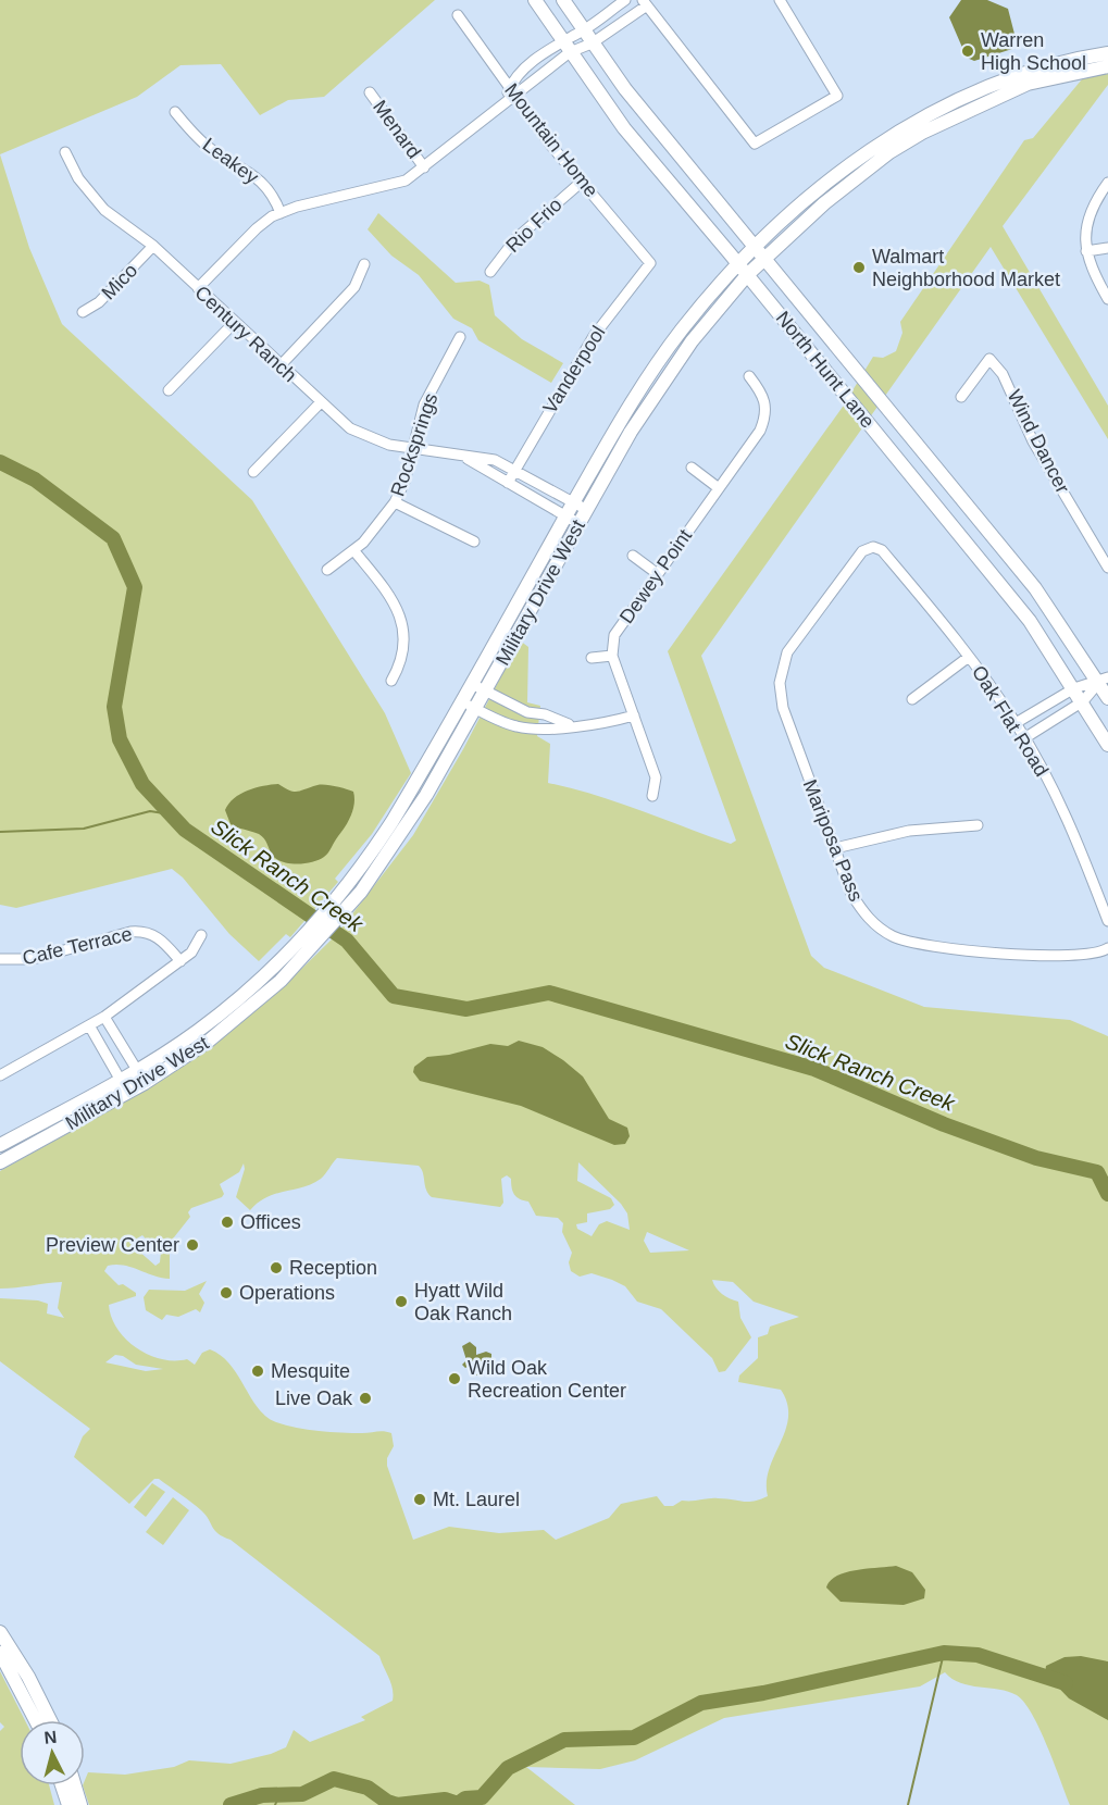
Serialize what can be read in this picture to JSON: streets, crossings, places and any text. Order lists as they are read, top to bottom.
{
  "streets": {
    "main road": ["North Hunt Lane", "Military Drive West"],
    "street": [
      "Menard",
      "Mountain Home",
      "Leakey",
      "Rio Frio",
      "Mico",
      "Century Ranch",
      "Vanderpool",
      "Wind Dancer",
      "Rocksprings",
      "Dewey Point",
      "Oak Flat Road",
      "Mariposa Pass",
      "Cafe Terrace"
    ]
  },
  "crossings": [
    ["Mountain Home", "Rio Frio"],
    ["Mountain Home", "Vanderpool"],
    ["Mico", "Century Ranch"],
    ["Century Ranch", "Vanderpool"],
    ["Century Ranch", "Rocksprings"],
    ["Century Ranch", "Military Drive West"],
    ["North Hunt Lane", "Military Drive West"],
    ["Oak Flat Road", "Mariposa Pass"]
  ],
  "water": ["Slick Ranch Creek"],
  "places": [
    "Warren High School",
    "Walmart Neighborhood Market",
    "Offices",
    "Preview Center",
    "Reception",
    "Operations",
    "Hyatt Wild Oak Ranch",
    "Mesquite",
    "Wild Oak Recreation Center",
    "Live Oak",
    "Mt. Laurel"
  ],
  "north": "top"
}
